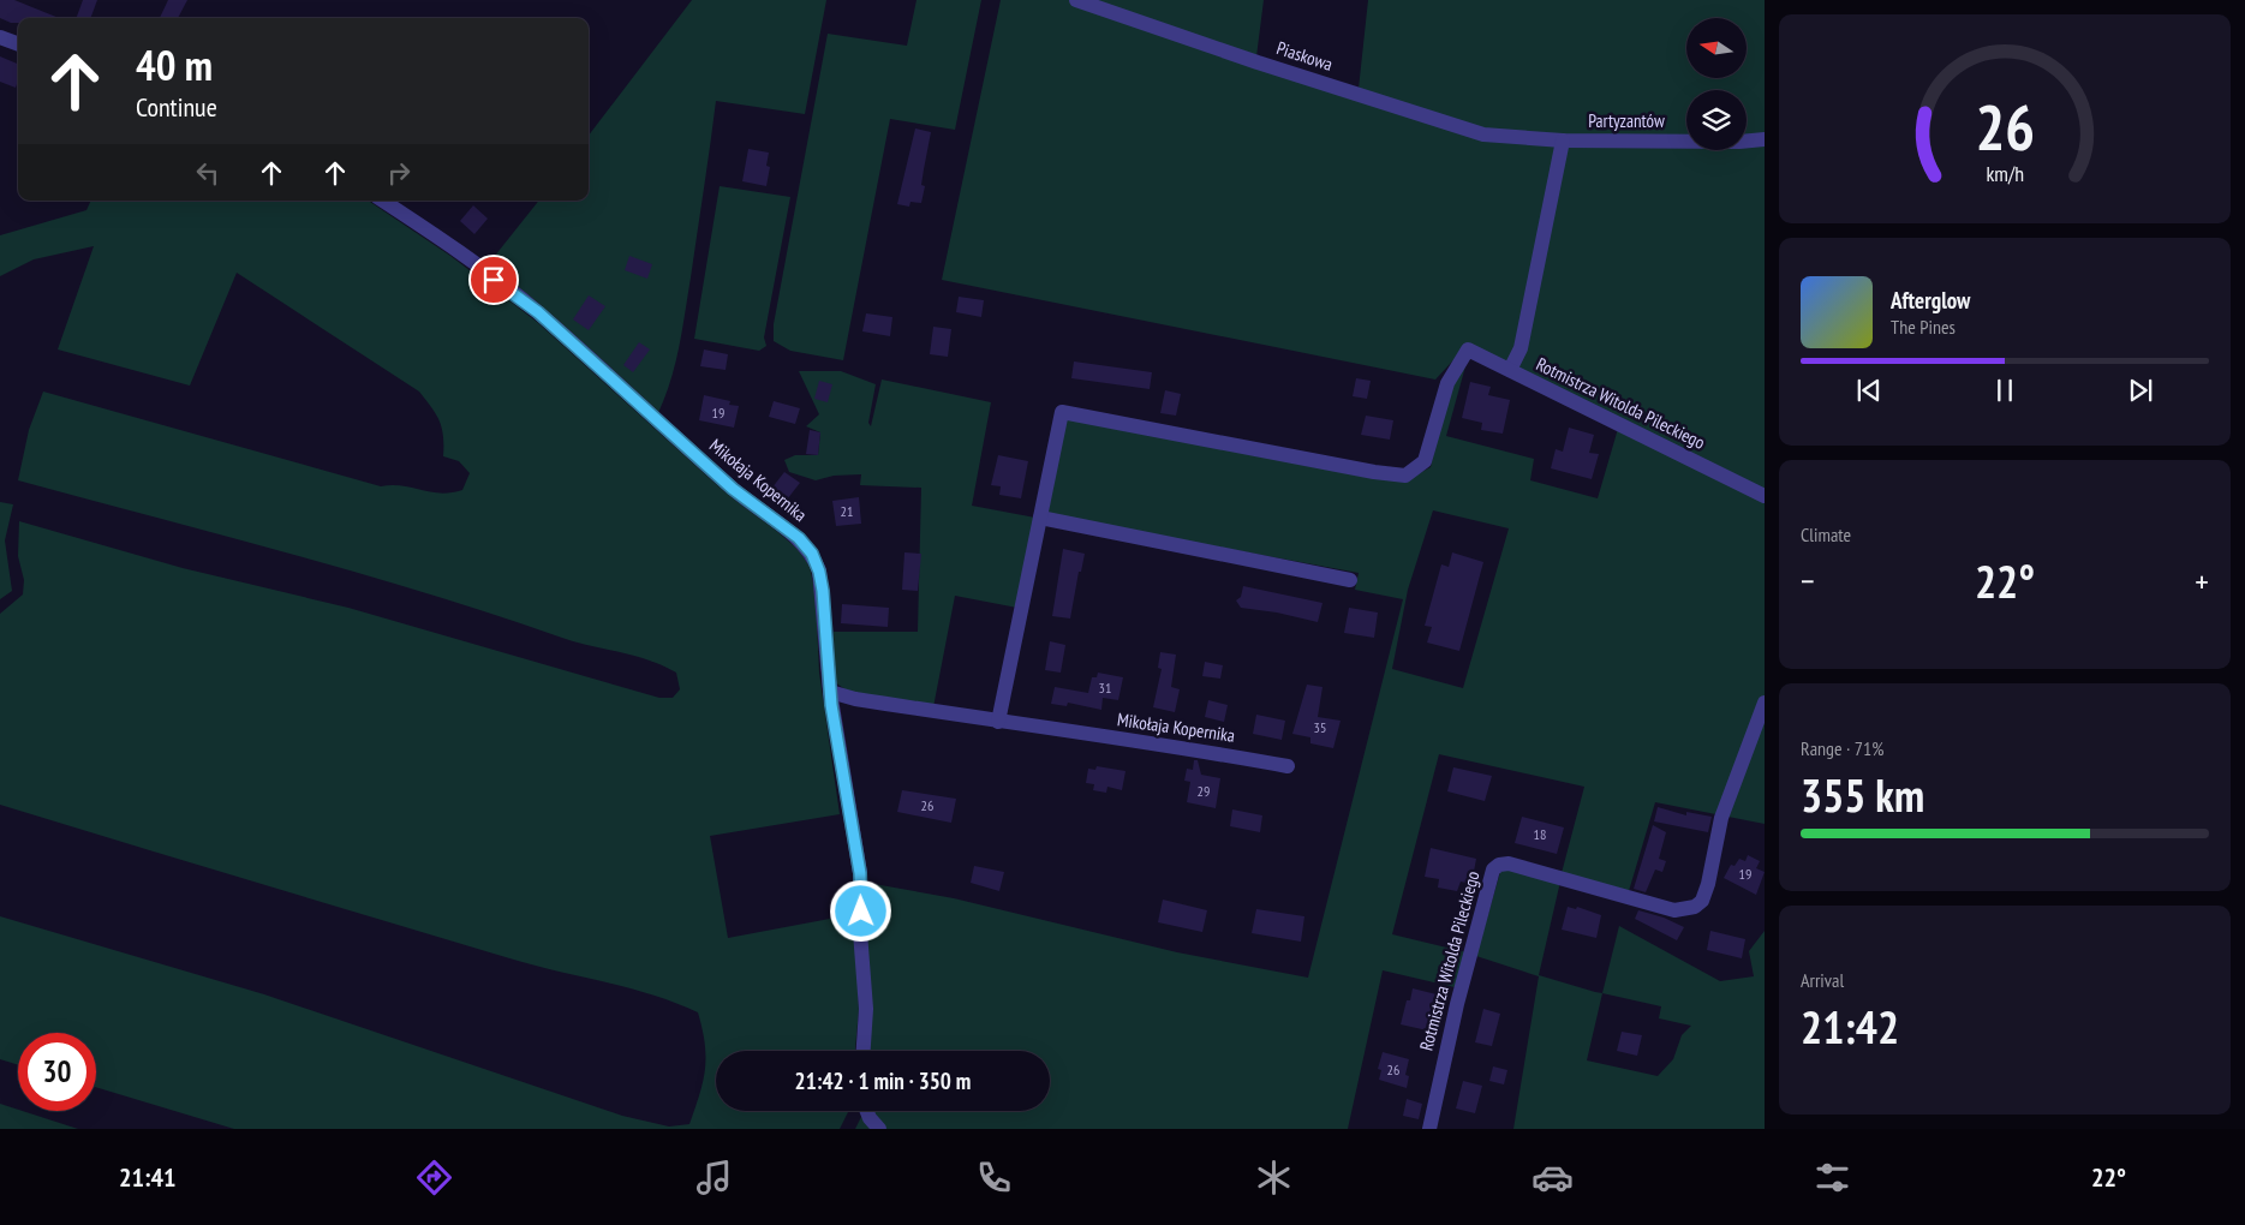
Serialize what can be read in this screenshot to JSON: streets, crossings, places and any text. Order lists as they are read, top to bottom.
{
  "streets": {
    "street": [
      "Piaskowa",
      "Partyzantów",
      "Rotmistrza Witolda Pileckiego",
      "Mikołaja Kopernika"
    ]
  },
  "crossings": [
    ["Piaskowa", "Partyzantów"],
    ["Partyzantów", "Rotmistrza Witolda Pileckiego"]
  ],
  "house_numbers": [
    "19",
    "21",
    "31",
    "35",
    "29",
    "26",
    "18",
    "19",
    "26"
  ],
  "north": "left",
  "page": {
    "turn": ["40 m", "Continue"],
    "song": ["Afterglow", "The Pines"],
    "tile": [
      "Climate",
      ["Range · 71%", "355 km"],
      ["Arrival", "21:42"]
    ],
    "heat": ["−", "22°", "+"],
    "limit": "30",
    "trip": "21:42 · 1 min · 350 m",
    "tabs": ["21:41", "22°"],
    "gauge": ["26", "km/h"]
  }
}
